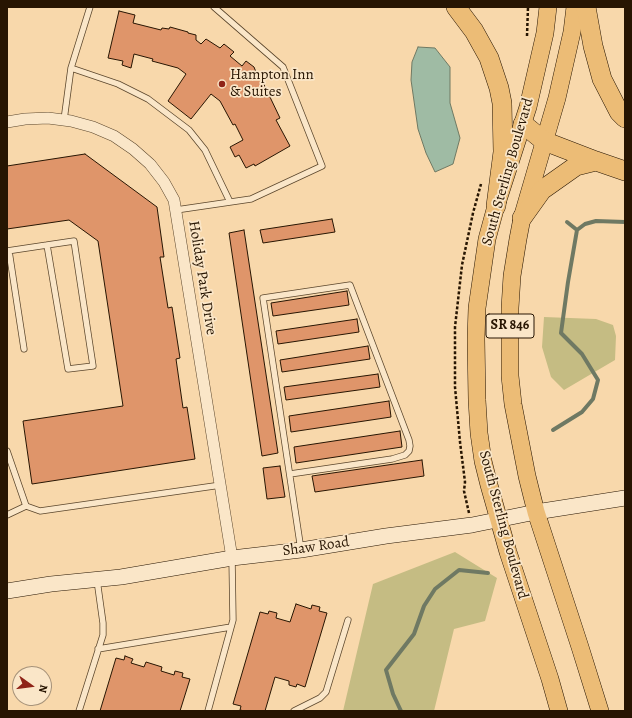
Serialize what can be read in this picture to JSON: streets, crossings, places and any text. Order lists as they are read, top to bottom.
{
  "streets": {
    "main road": ["South Sterling Boulevard", "SR 846", "Shaw Road"],
    "street": ["Holiday Park Drive"]
  },
  "crossings": [
    ["South Sterling Boulevard", "Shaw Road"],
    ["Holiday Park Drive", "Shaw Road"]
  ],
  "places": ["Hampton Inn & Suites"],
  "north": "right"
}
